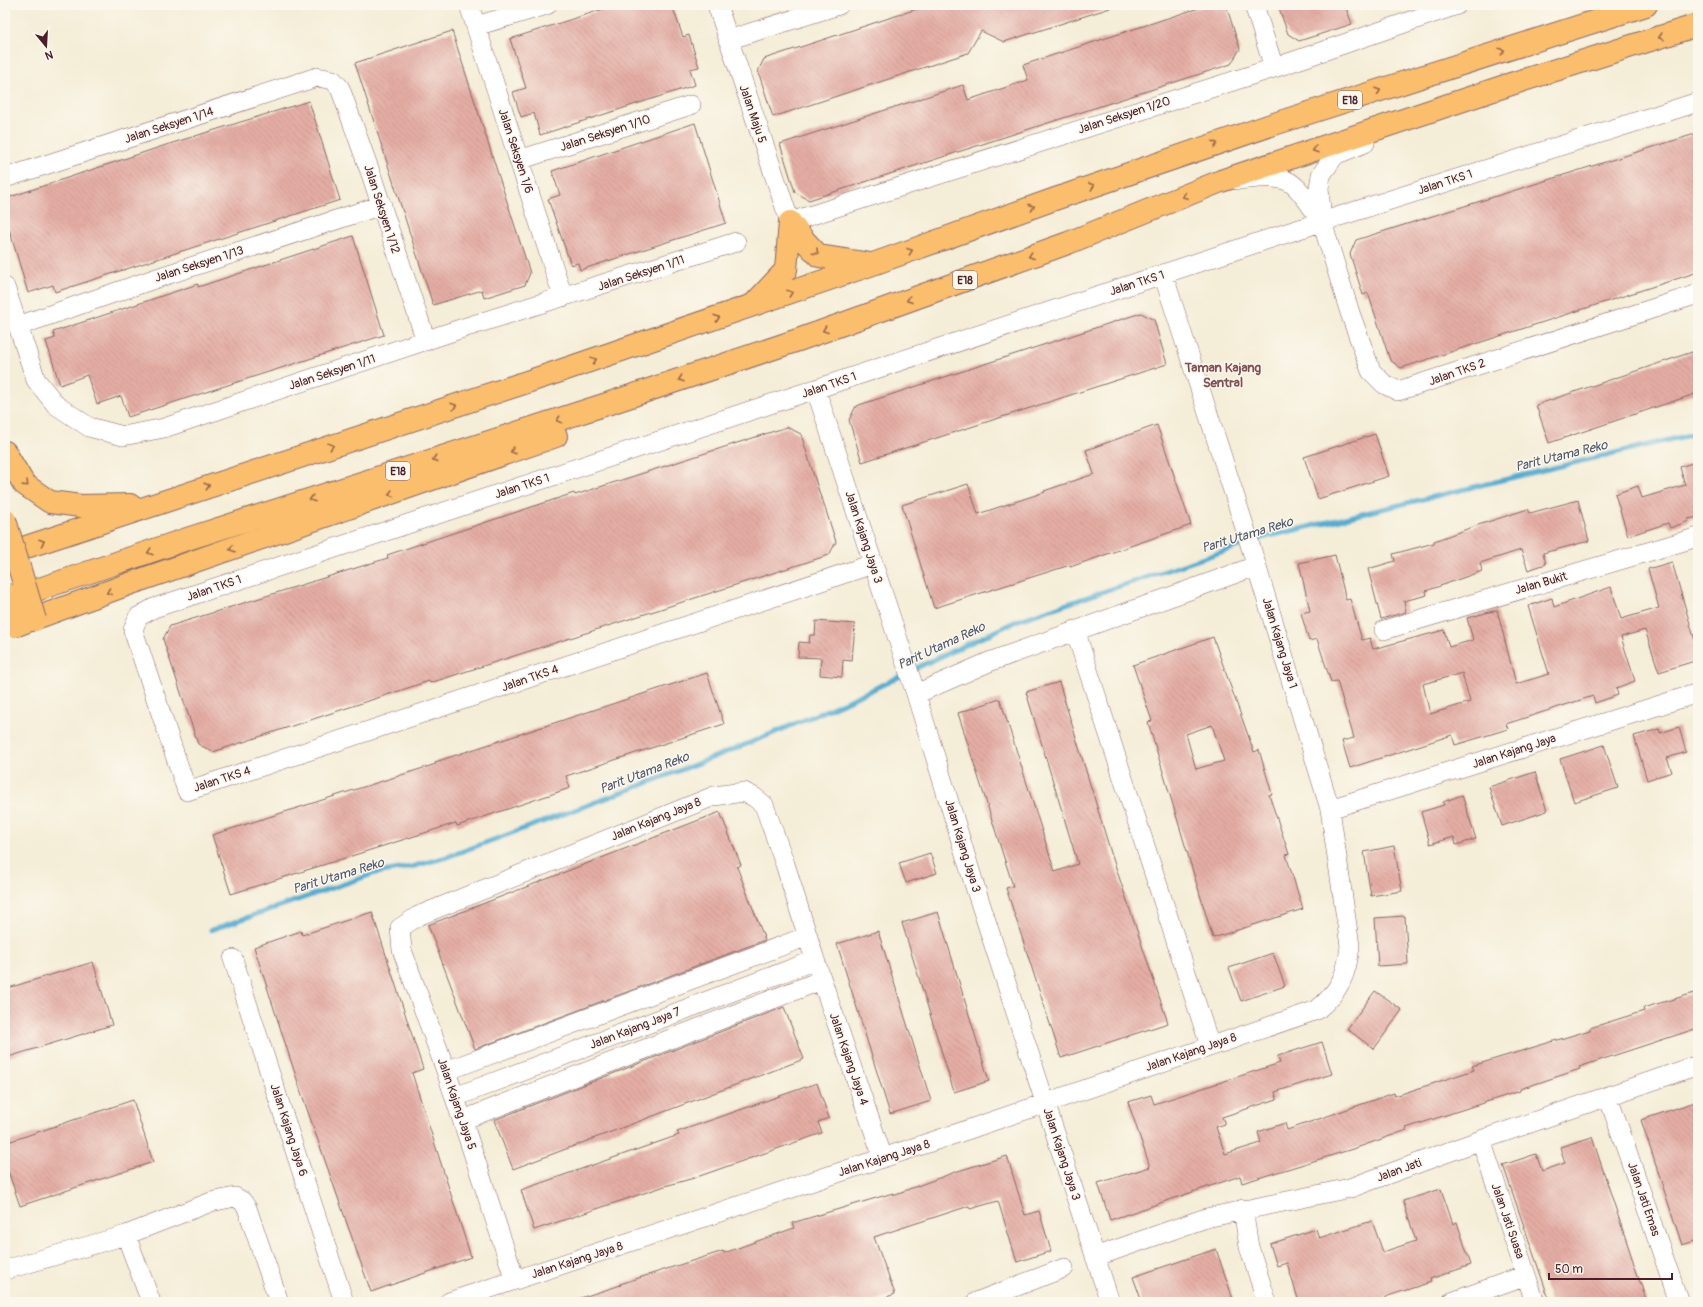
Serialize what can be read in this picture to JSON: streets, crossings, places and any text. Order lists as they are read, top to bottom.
{
  "streets": {
    "highway": ["E18"],
    "street": [
      "Jalan Maju 5",
      "Jalan Seksyen 1/20",
      "Jalan Seksyen 1/14",
      "Jalan Seksyen 1/10",
      "Jalan Seksyen 1/6",
      "Jalan TKS 1",
      "Jalan Seksyen 1/12",
      "Jalan Seksyen 1/13",
      "Jalan Seksyen 1/11",
      "Jalan TKS 2",
      "Jalan Kajang Jaya 3",
      "Jalan Bukit",
      "Jalan Kajang Jaya 1",
      "Jalan TKS 4",
      "Jalan Kajang Jaya",
      "Jalan Kajang Jaya 8",
      "Jalan Kajang Jaya 7",
      "Jalan Kajang Jaya 4",
      "Jalan Kajang Jaya 5",
      "Jalan Kajang Jaya 6",
      "Jalan Jati",
      "Jalan Jati Emas",
      "Jalan Jati Suasa"
    ]
  },
  "crossings": [
    ["E18", "Jalan TKS 2"],
    ["Jalan Maju 5", "Jalan Seksyen 1/20"],
    ["Jalan Seksyen 1/14", "Jalan Seksyen 1/12"],
    ["Jalan Seksyen 1/10", "Jalan Seksyen 1/6"],
    ["Jalan Seksyen 1/6", "Jalan Seksyen 1/11"],
    ["Jalan TKS 1", "Jalan TKS 2"],
    ["Jalan TKS 1", "Jalan Kajang Jaya 3"],
    ["Jalan TKS 1", "Jalan Kajang Jaya 1"],
    ["Jalan TKS 1", "Jalan TKS 4"],
    ["Jalan Seksyen 1/12", "Jalan Seksyen 1/13"],
    ["Jalan Seksyen 1/12", "Jalan Seksyen 1/11"],
    ["Jalan Seksyen 1/13", "Jalan Seksyen 1/11"],
    ["Jalan Kajang Jaya 3", "Jalan TKS 4"],
    ["Jalan Kajang Jaya 3", "Jalan Kajang Jaya 8"],
    ["Jalan Kajang Jaya 3", "Jalan Jati"],
    ["Jalan Kajang Jaya 1", "Jalan Kajang Jaya"],
    ["Jalan Kajang Jaya 1", "Jalan Kajang Jaya 8"],
    ["Jalan Kajang Jaya 8", "Jalan Kajang Jaya 7"],
    ["Jalan Kajang Jaya 8", "Jalan Kajang Jaya 4"],
    ["Jalan Kajang Jaya 8", "Jalan Kajang Jaya 5"],
    ["Jalan Kajang Jaya 7", "Jalan Kajang Jaya 4"],
    ["Jalan Kajang Jaya 7", "Jalan Kajang Jaya 5"],
    ["Jalan Jati", "Jalan Jati Emas"],
    ["Jalan Jati", "Jalan Jati Suasa"]
  ],
  "districts": ["Taman Kajang Sentral"],
  "water": ["Parit Utama Reko"],
  "scale_bar": "50 m",
  "north": "bottom"
}
